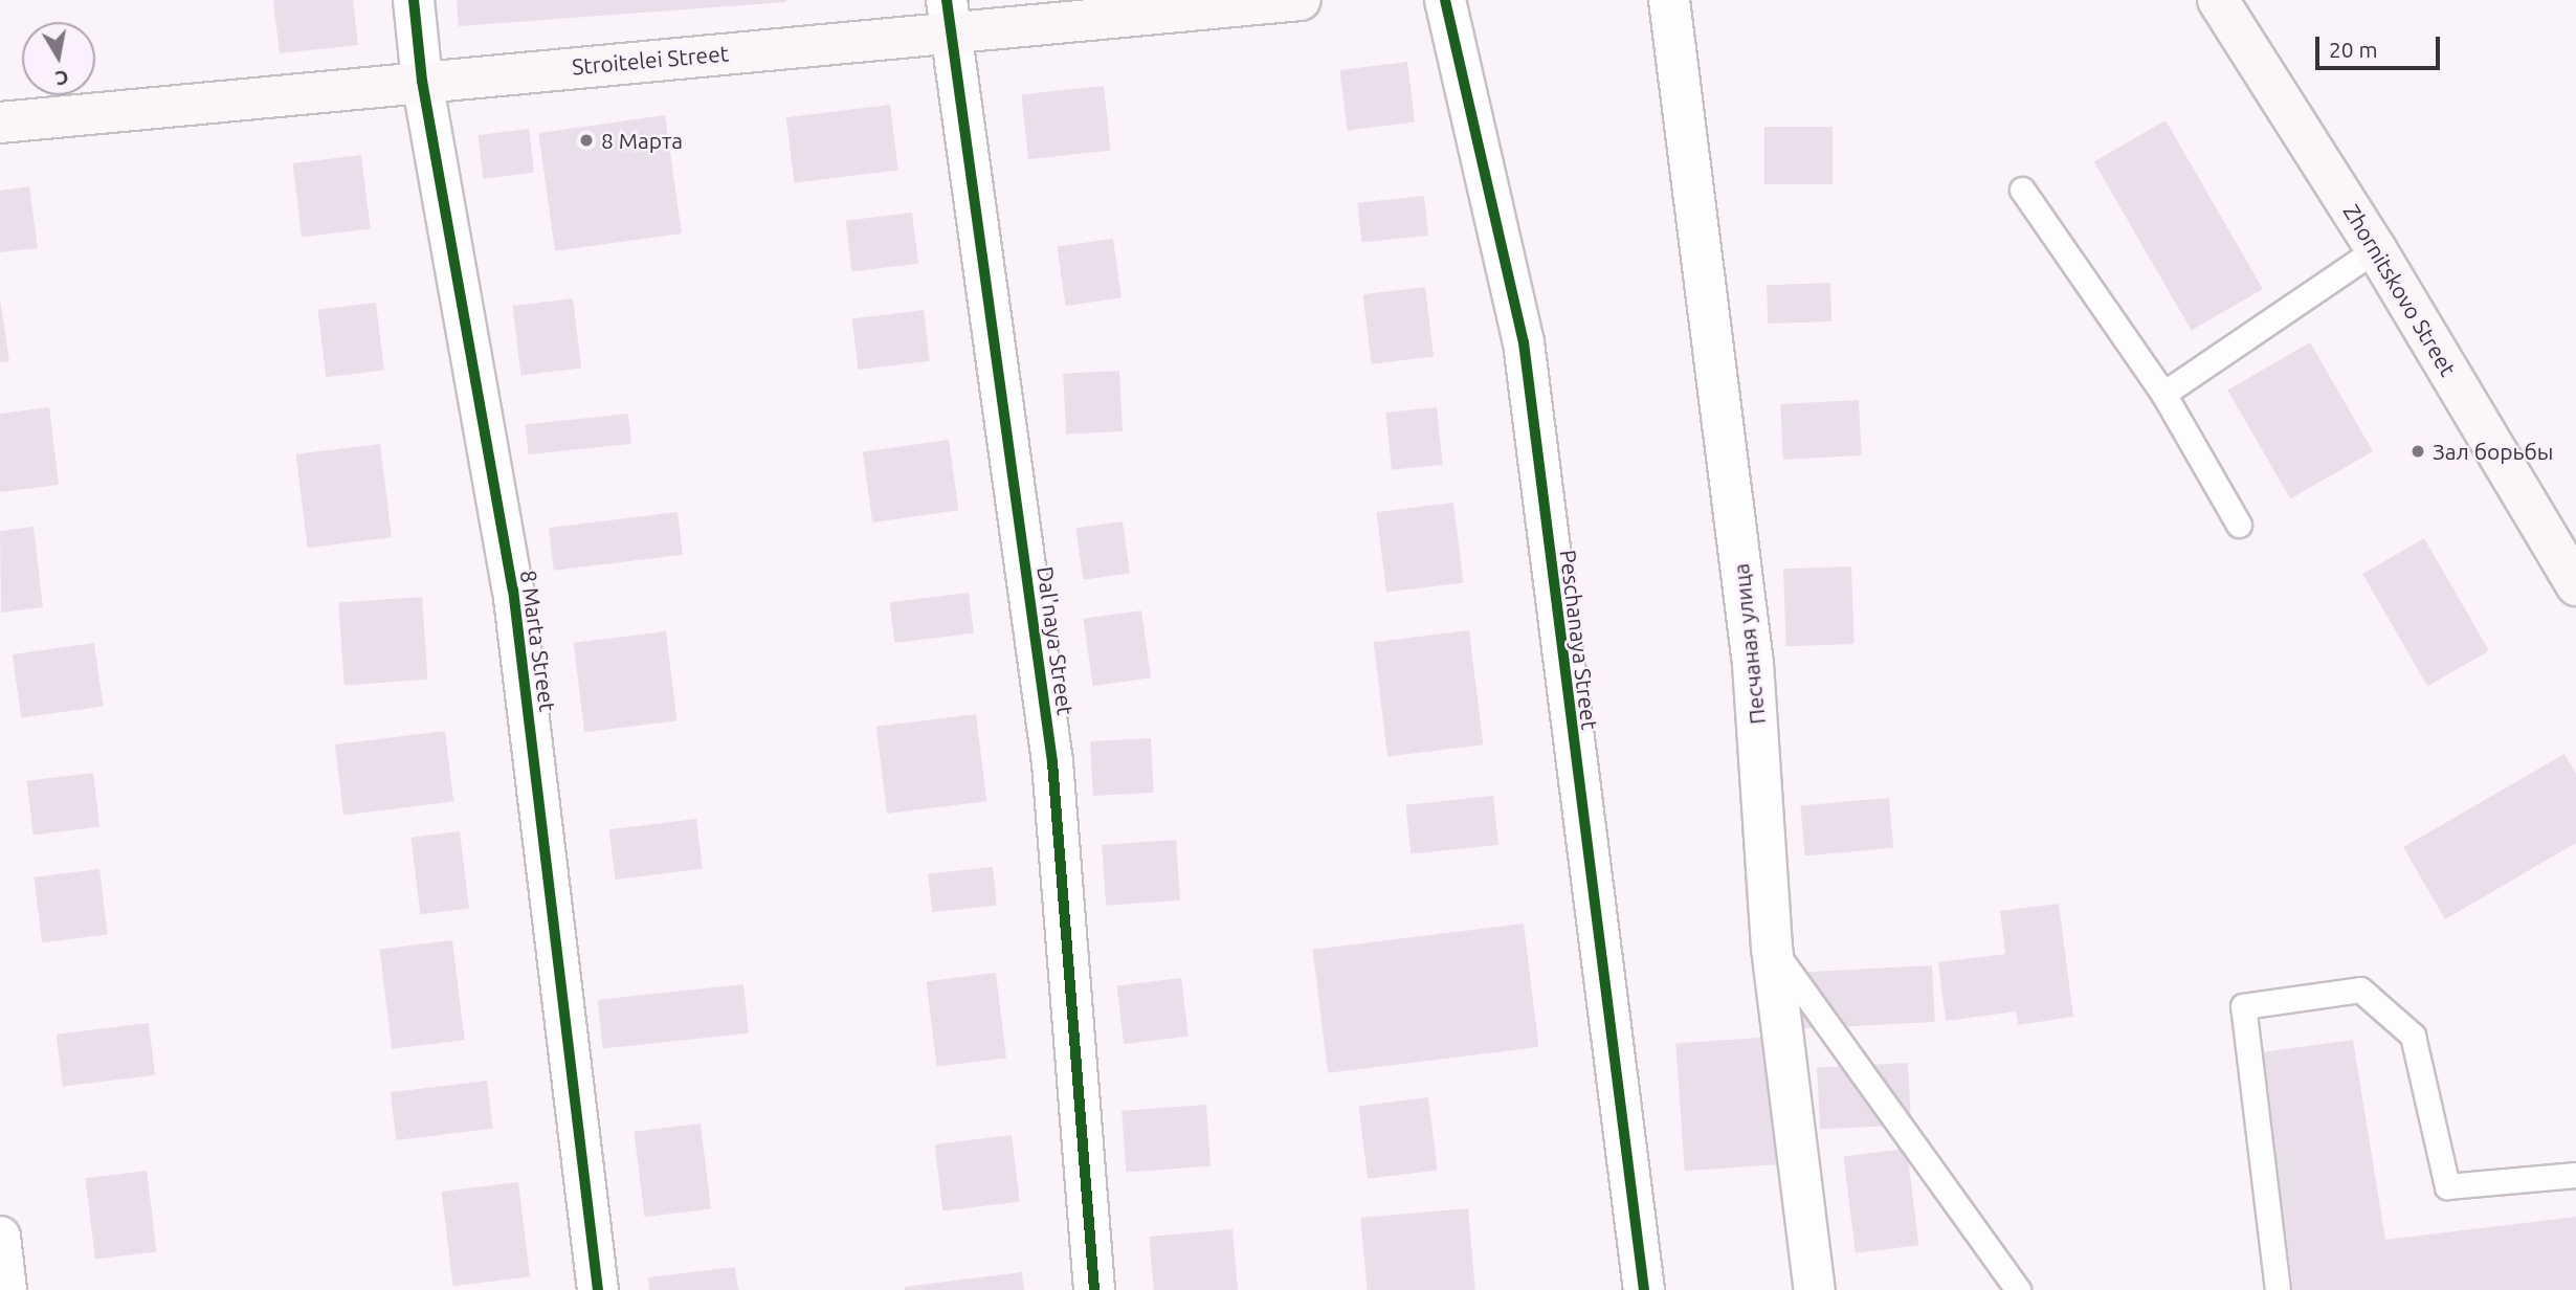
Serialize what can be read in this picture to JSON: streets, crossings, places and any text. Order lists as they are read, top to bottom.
{
  "streets": {
    "main road": ["Stroitelei Street", "Zhornitskovo Street"],
    "street": [
      "Peschanaya Street",
      "8 Marta Street",
      "Dal'naya Street",
      "Песчаная улица"
    ]
  },
  "crossings": [
    ["Stroitelei Street", "8 Marta Street"],
    ["Stroitelei Street", "Dal'naya Street"]
  ],
  "places": ["8 Марта", "Зал борьбы"],
  "scale_bar": "20 m",
  "north": "bottom"
}
